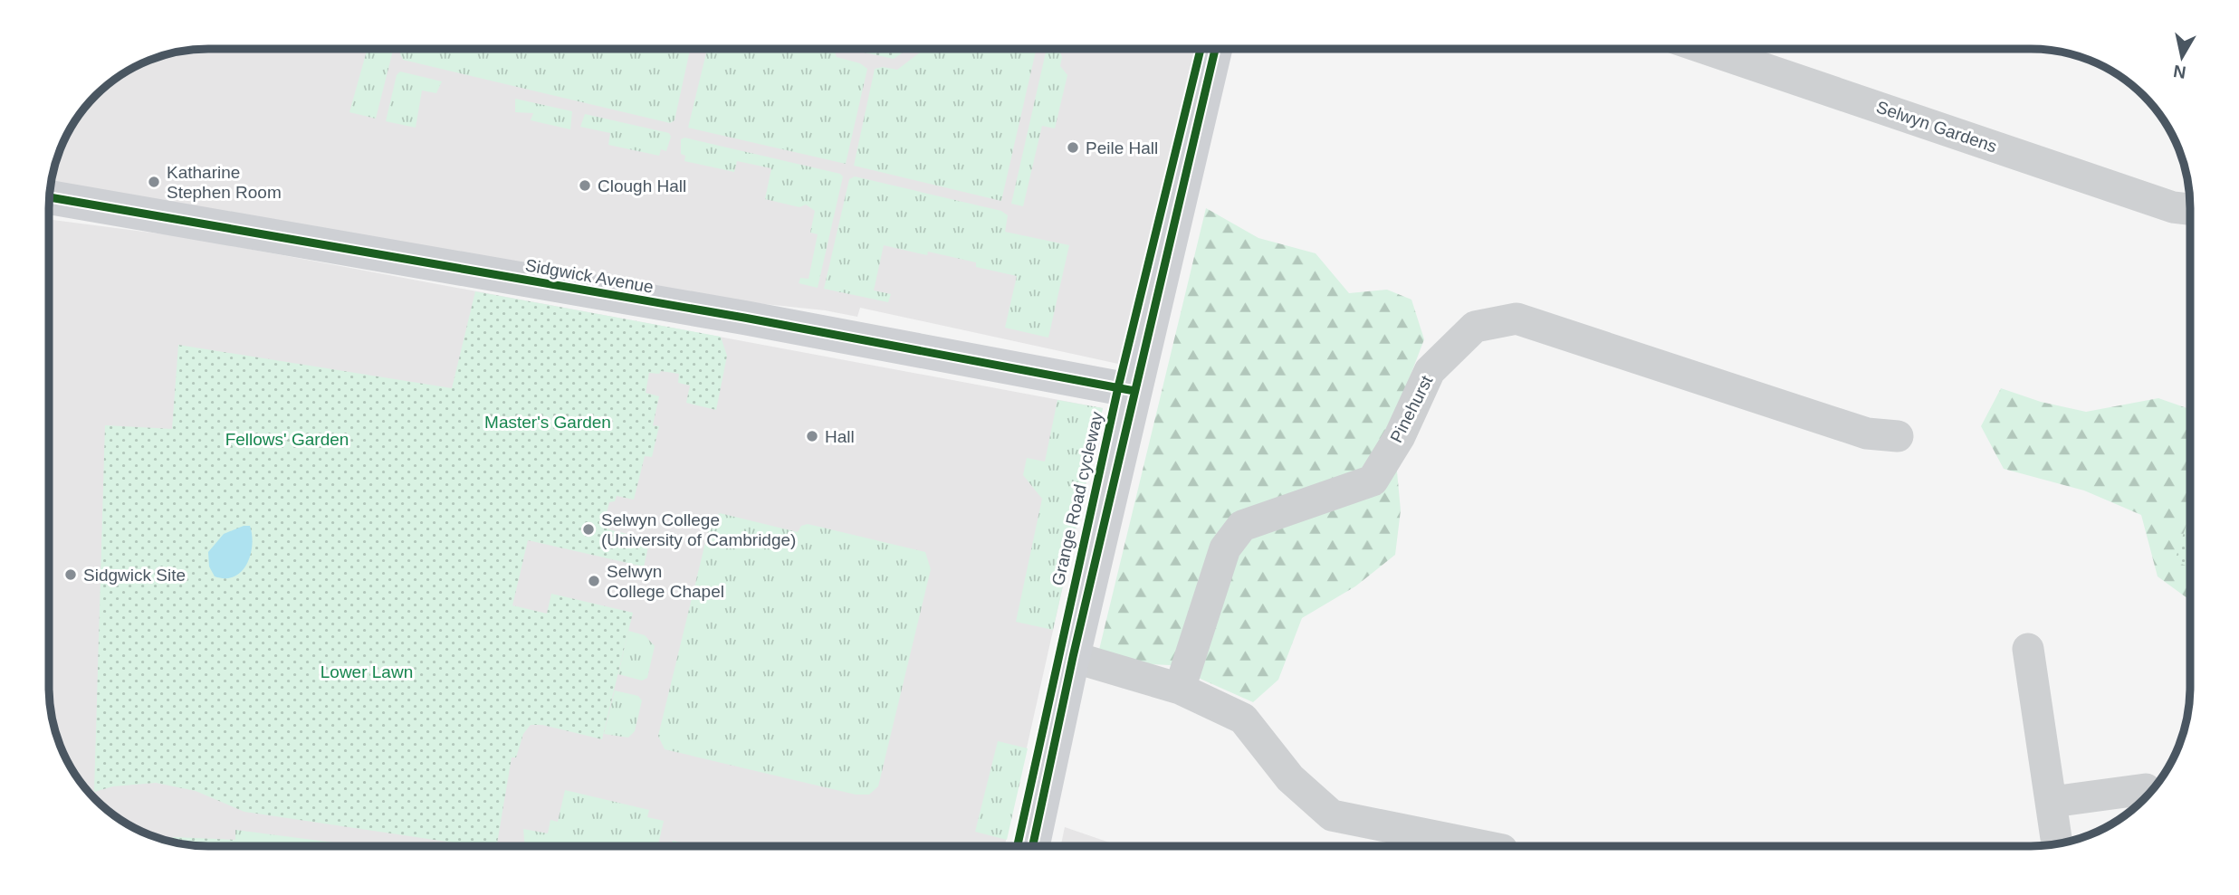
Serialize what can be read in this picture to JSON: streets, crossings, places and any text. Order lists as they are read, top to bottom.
{
  "streets": {
    "street": ["Selwyn Gardens", "Sidgwick Avenue", "Pinehurst"],
    "cycle path": ["Grange Road cycleway"]
  },
  "parks": ["Master's Garden", "Fellows' Garden", "Lower Lawn"],
  "places": [
    "Peile Hall",
    "Katharine Stephen Room",
    "Clough Hall",
    "Hall",
    "Selwyn College (University of Cambridge)",
    "Sidgwick Site",
    "Selwyn College Chapel"
  ],
  "north": "bottom"
}
